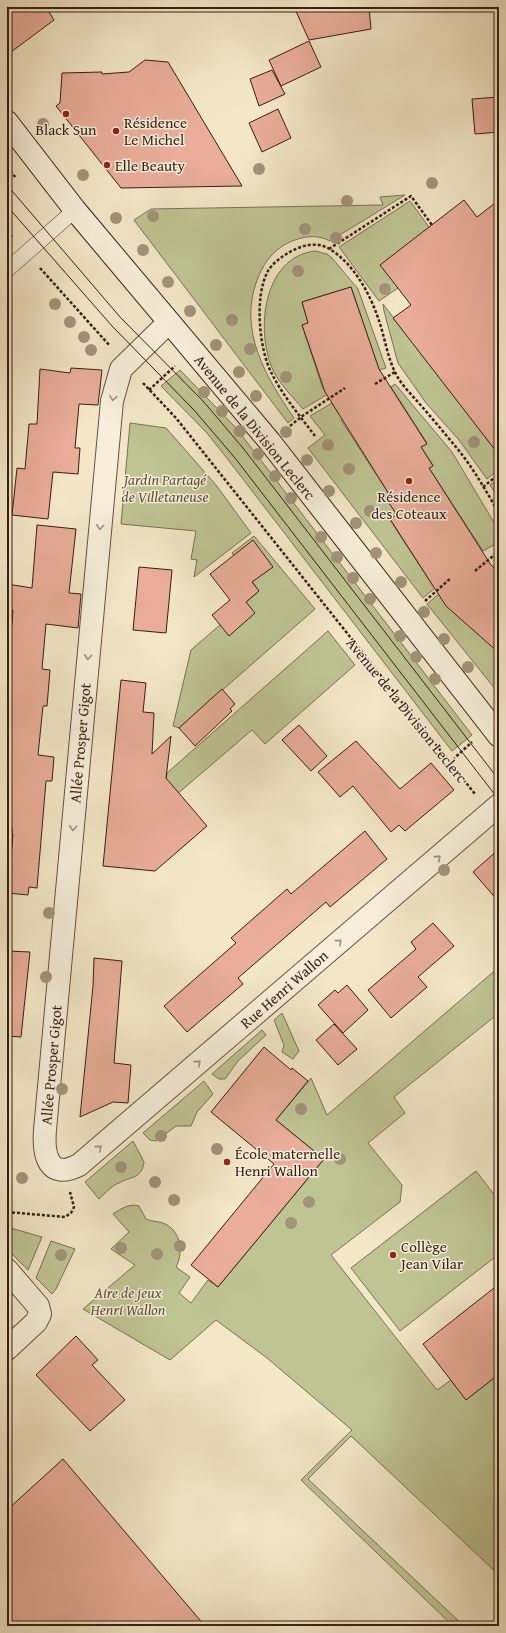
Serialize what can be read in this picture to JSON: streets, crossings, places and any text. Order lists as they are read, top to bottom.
{
  "streets": {
    "street": ["Avenue de la Division Leclerc", "Allée Prosper Gigot", "Rue Henri Wallon"]
  },
  "crossings": [
    ["Avenue de la Division Leclerc", "Allée Prosper Gigot"],
    ["Avenue de la Division Leclerc", "Rue Henri Wallon"],
    ["Allée Prosper Gigot", "Rue Henri Wallon"]
  ],
  "one_way": ["Allée Prosper Gigot", "Rue Henri Wallon"],
  "parks": ["Jardin Partagé de Villetaneuse", "Aire de jeux Henri Wallon"],
  "places": [
    "Black Sun",
    "Résidence Le Michel",
    "Elle Beauty",
    "Résidence des Coteaux",
    "École maternelle Henri Wallon",
    "Collège Jean Vilar"
  ]
}
